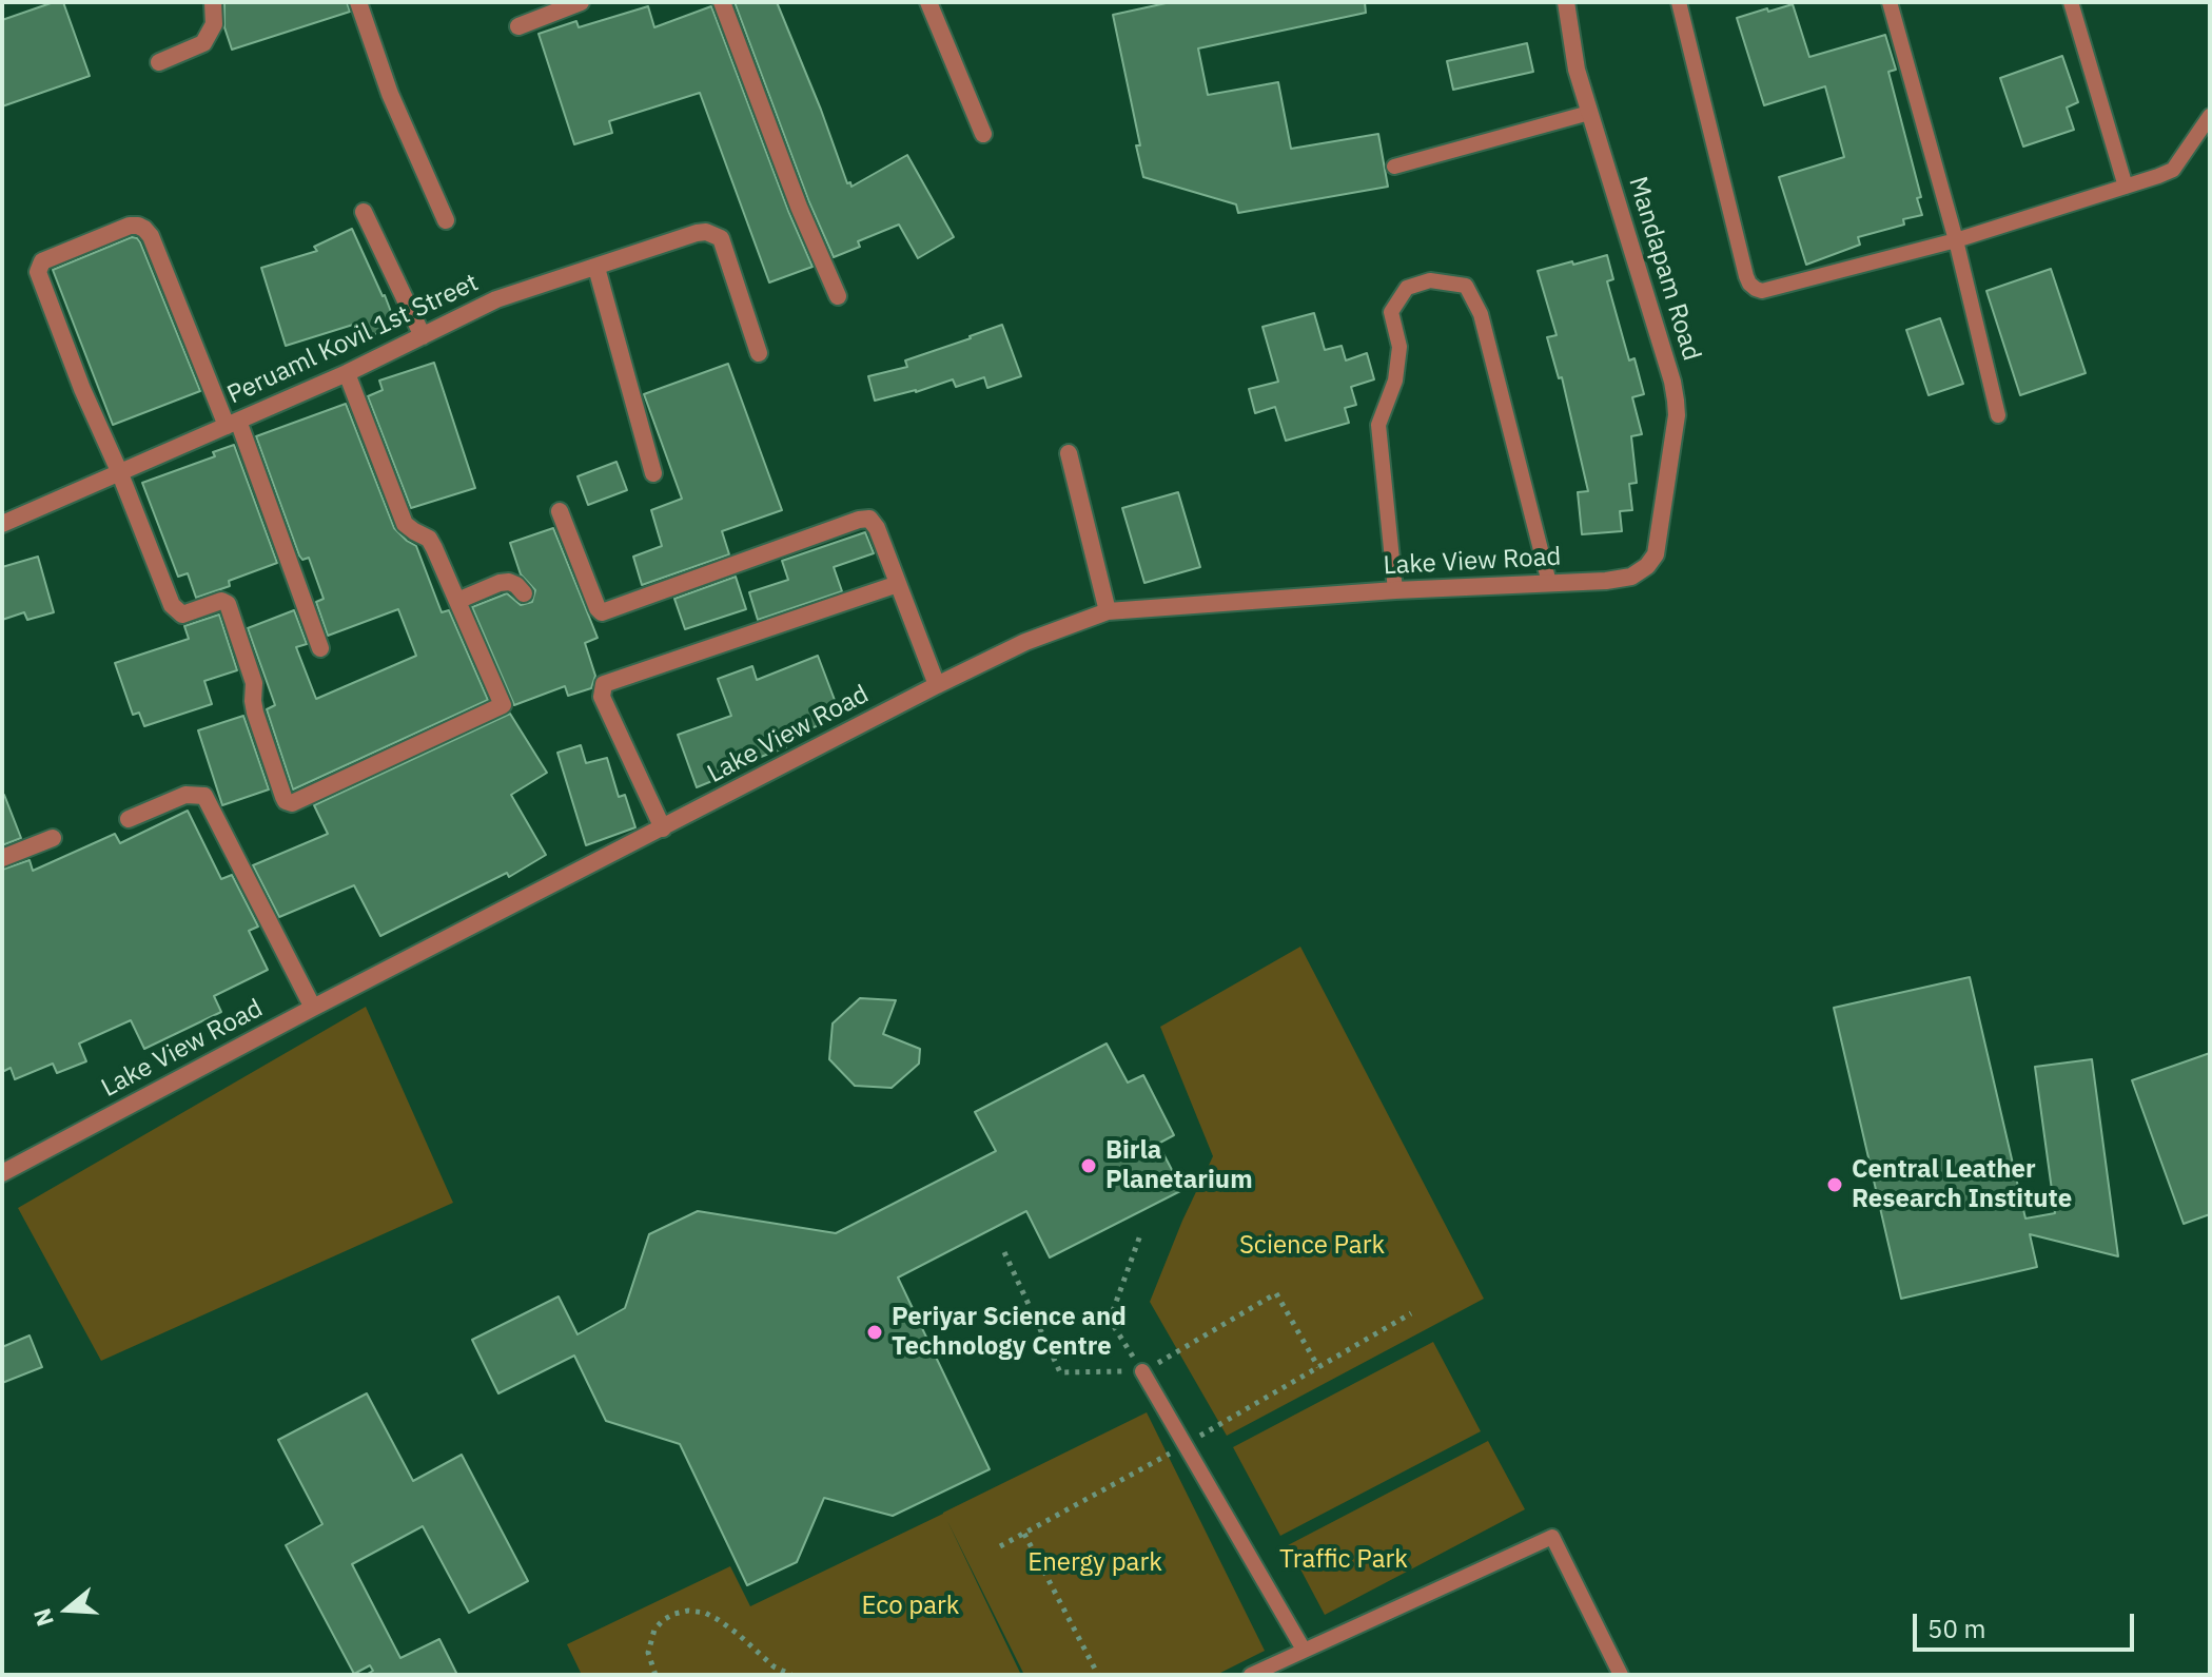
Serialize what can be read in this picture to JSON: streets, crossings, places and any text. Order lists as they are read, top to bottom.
{
  "streets": {
    "street": ["Mandapam Road", "Peruaml Kovil 1st Street", "Lake View Road"]
  },
  "crossings": [
    ["Mandapam Road", "Lake View Road"]
  ],
  "parks": [
    "Science Park",
    "Traffic Park",
    "Energy park",
    "Eco park"
  ],
  "places": ["Birla Planetarium", "Central Leather Research Institute", "Periyar Science and Technology Centre"],
  "scale_bar": "50 m",
  "north": "left"
}
